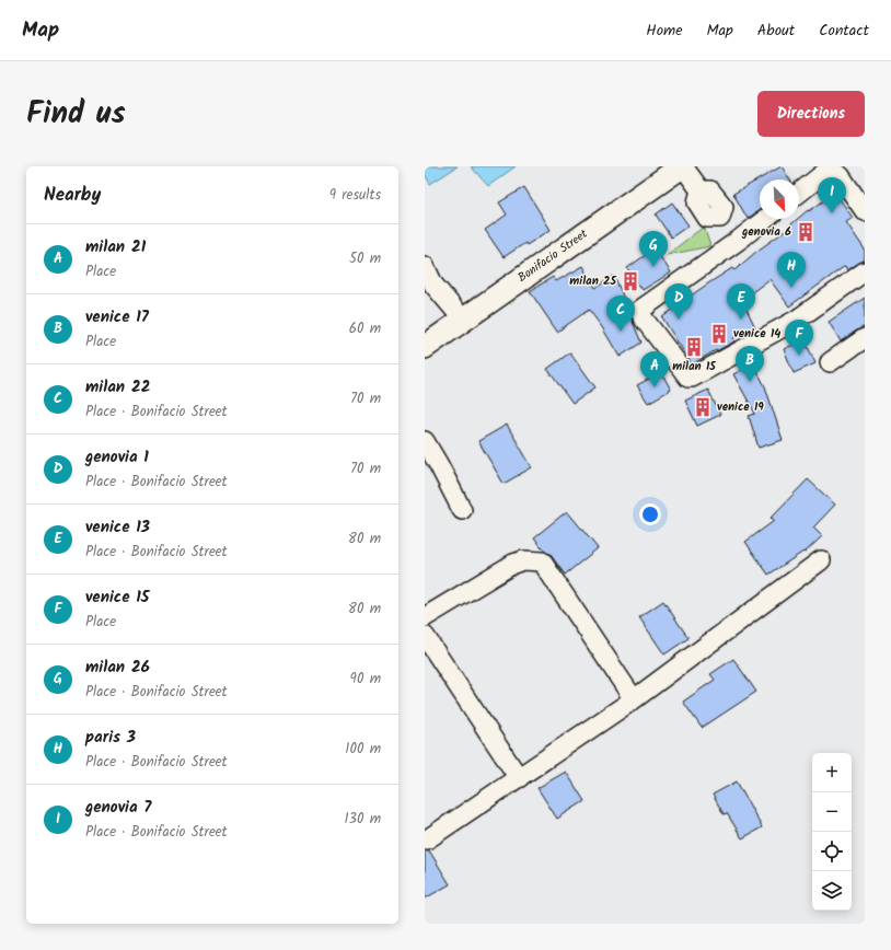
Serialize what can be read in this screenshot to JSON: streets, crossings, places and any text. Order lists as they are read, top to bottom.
{
  "streets": {
    "street": ["Bonifacio Street"]
  },
  "places": {
    "building": [
      "genovia 6",
      "milan 25",
      "venice 14",
      "milan 15",
      "venice 19"
    ]
  },
  "north": "bottom right",
  "page": {
    "header": "Map",
    "nav": [
      "Home",
      "Map",
      "About",
      "Contact"
    ],
    "title": "Find us",
    "buttons": "Directions",
    "heading": ["Nearby", "9 results"],
    "pins": [
      "I",
      "G",
      "H",
      "D",
      "E",
      "C",
      "F",
      "B",
      "A"
    ],
    "list": [
      {
        "mark": "A",
        "name": "milan 21",
        "note": "Place",
        "value": "50 m"
      },
      {
        "mark": "B",
        "name": "venice 17",
        "note": "Place",
        "value": "60 m"
      },
      {
        "mark": "C",
        "name": "milan 22",
        "note": "Place · Bonifacio Street",
        "value": "70 m"
      },
      {
        "mark": "D",
        "name": "genovia 1",
        "note": "Place · Bonifacio Street",
        "value": "70 m"
      },
      {
        "mark": "E",
        "name": "venice 13",
        "note": "Place · Bonifacio Street",
        "value": "80 m"
      },
      {
        "mark": "F",
        "name": "venice 15",
        "note": "Place",
        "value": "80 m"
      },
      {
        "mark": "G",
        "name": "milan 26",
        "note": "Place · Bonifacio Street",
        "value": "90 m"
      },
      {
        "mark": "H",
        "name": "paris 3",
        "note": "Place · Bonifacio Street",
        "value": "100 m"
      },
      {
        "mark": "I",
        "name": "genovia 7",
        "note": "Place · Bonifacio Street",
        "value": "130 m"
      }
    ],
    "map_buttons": ["+", "−"]
  }
}
